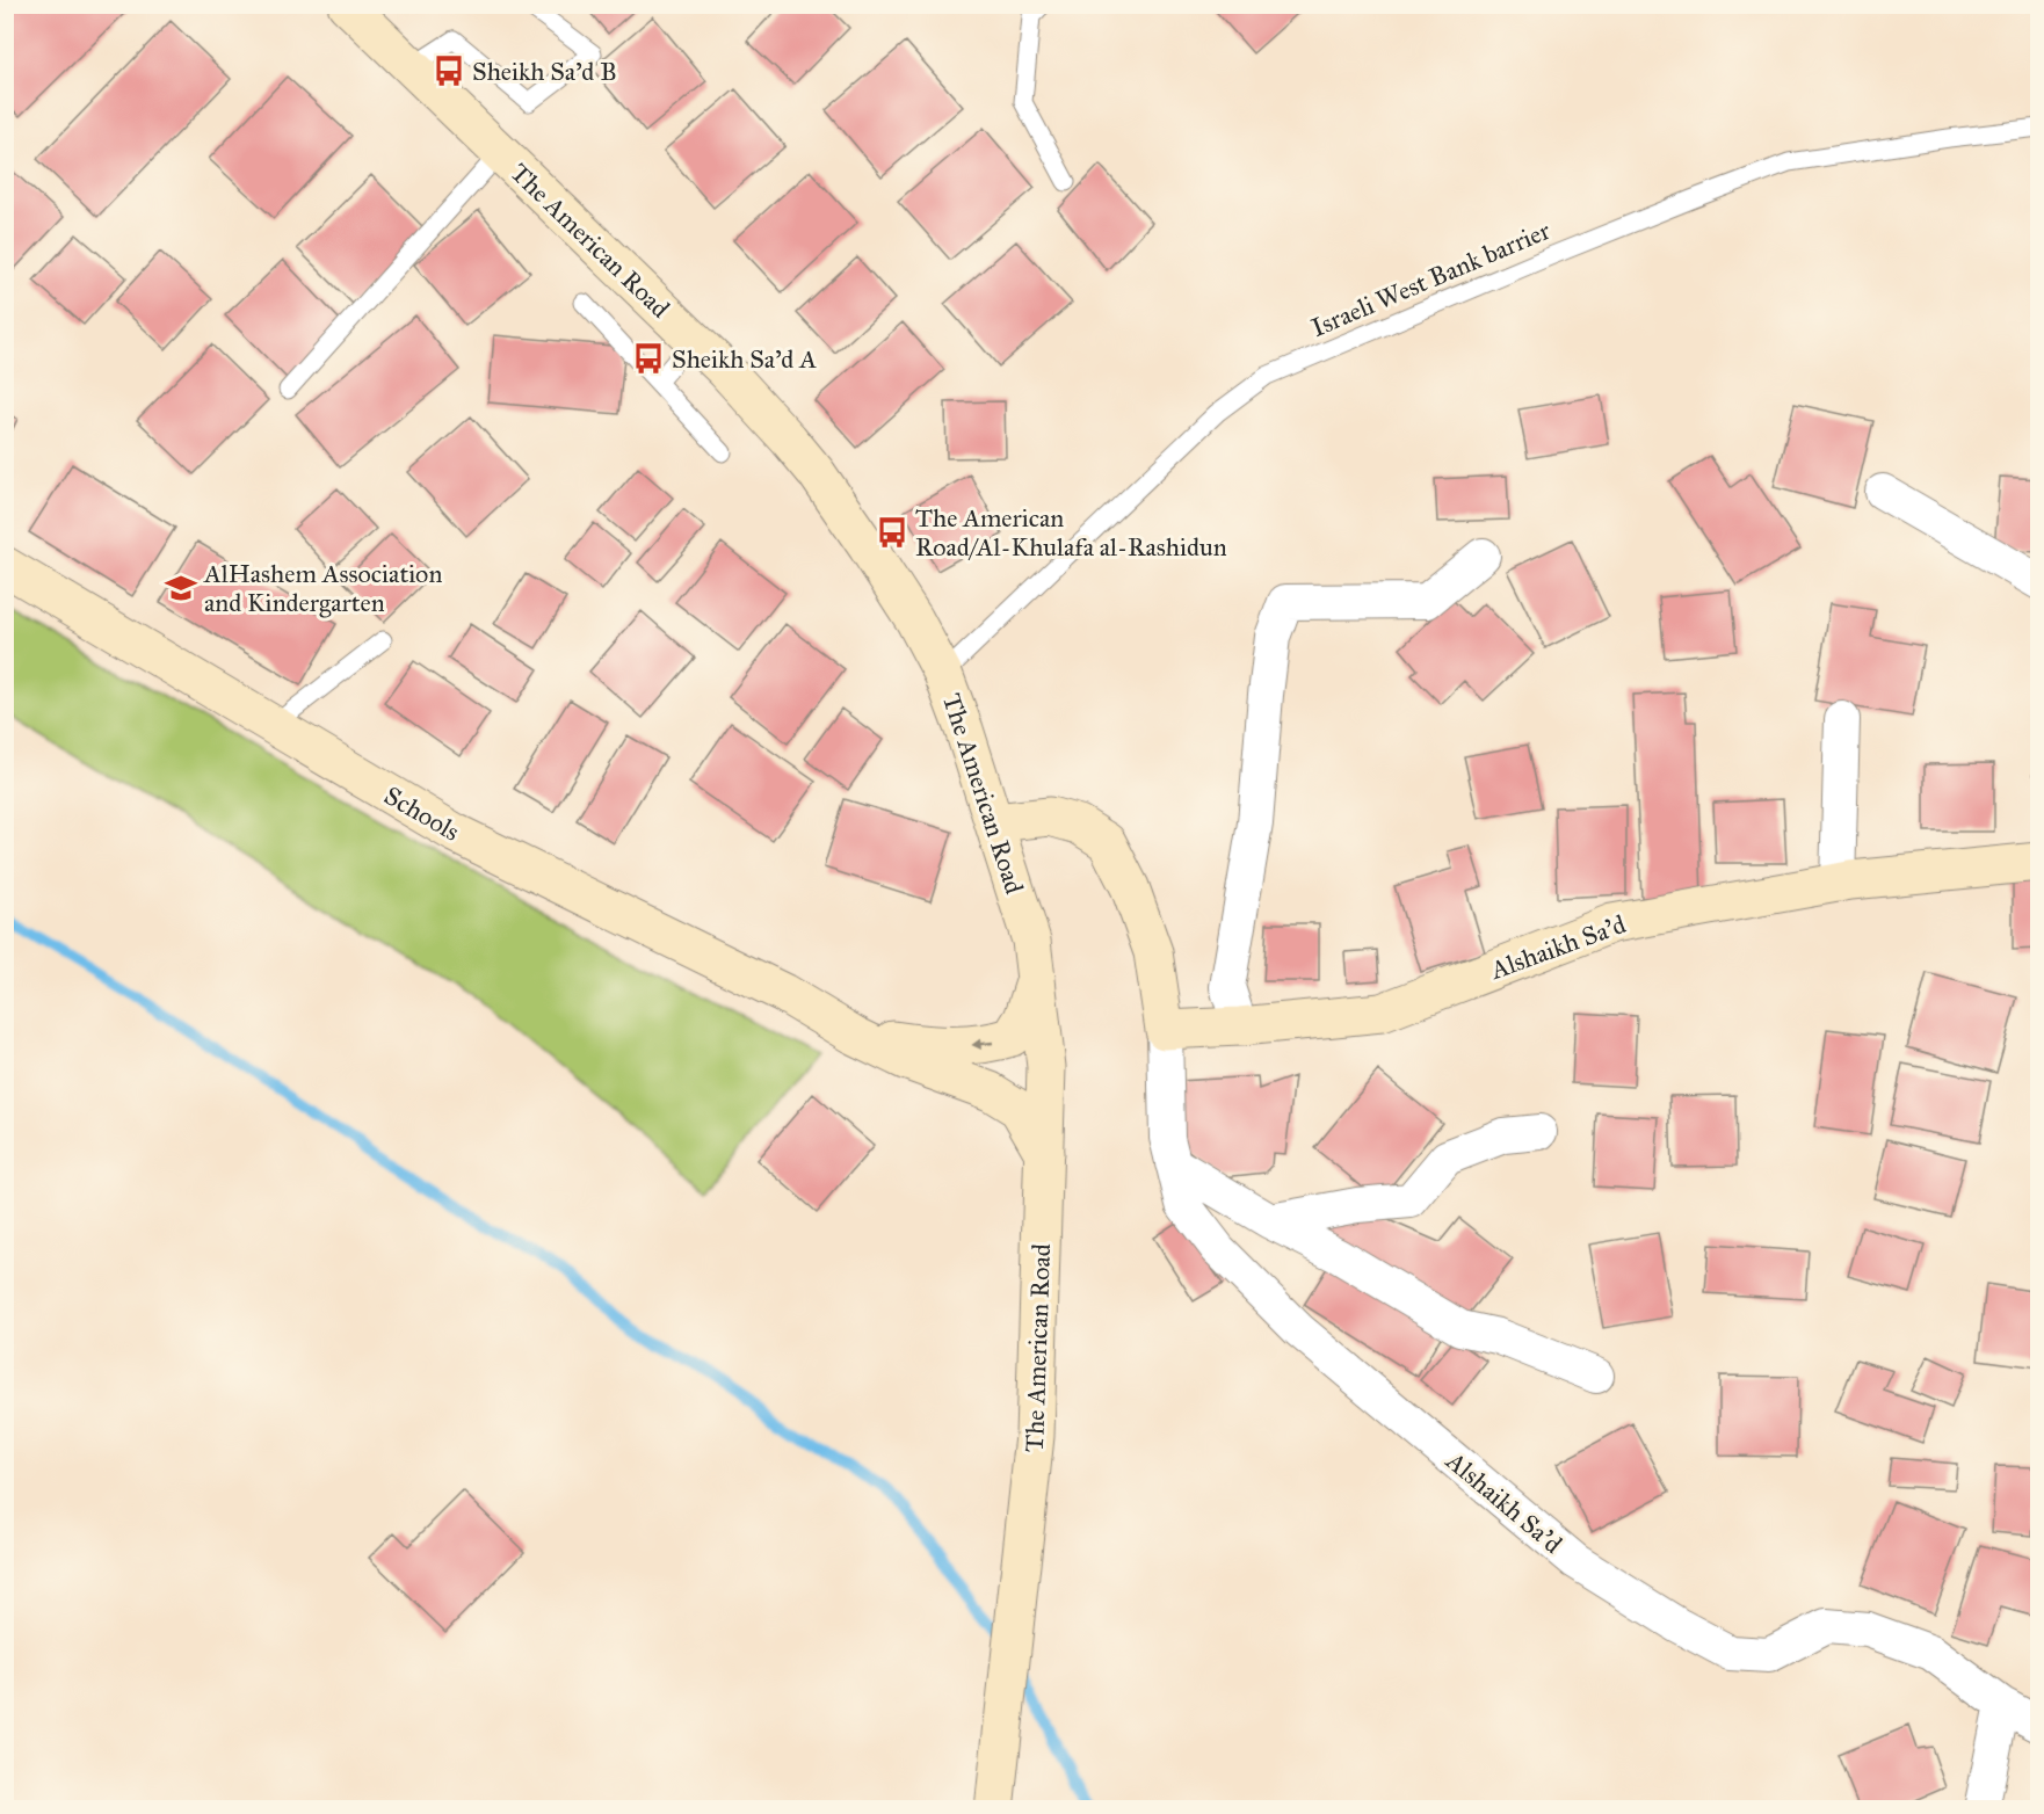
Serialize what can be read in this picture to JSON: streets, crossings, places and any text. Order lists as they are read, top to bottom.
{
  "streets": {
    "main road": ["The American Road", "Schools", "Alshaikh Sa'd"],
    "lane": ["Israeli West Bank barrier"]
  },
  "crossings": [
    ["The American Road", "Israeli West Bank barrier"],
    ["The American Road", "Alshaikh Sa'd"]
  ],
  "places": {
    "bus stop": ["Sheikh Sa'd B", "Sheikh Sa'd A", "The American Road/Al-Khulafa al-Rashidun"],
    "school or university": ["AlHashem Association and Kindergarten"]
  }
}
